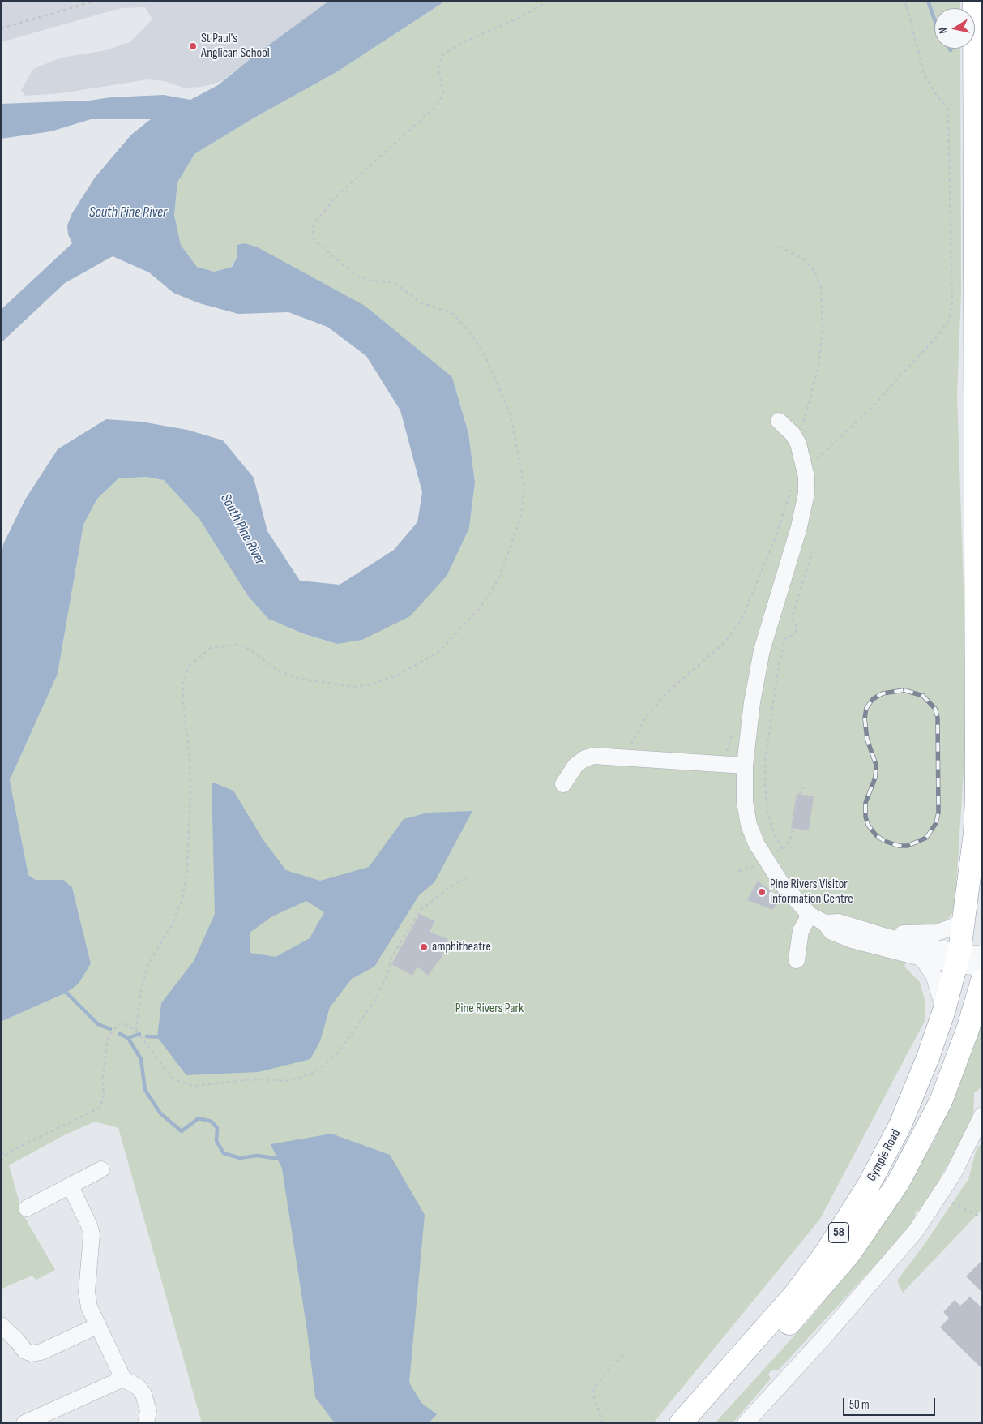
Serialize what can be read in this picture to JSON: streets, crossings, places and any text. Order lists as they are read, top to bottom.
{
  "streets": {
    "highway": ["Gympie Road", "58"]
  },
  "water": ["South Pine River"],
  "parks": ["Pine Rivers Park"],
  "places": ["St Paul's Anglican School", "Pine Rivers Visitor Information Centre", "amphitheatre"],
  "scale_bar": "50 m",
  "north": "left"
}
